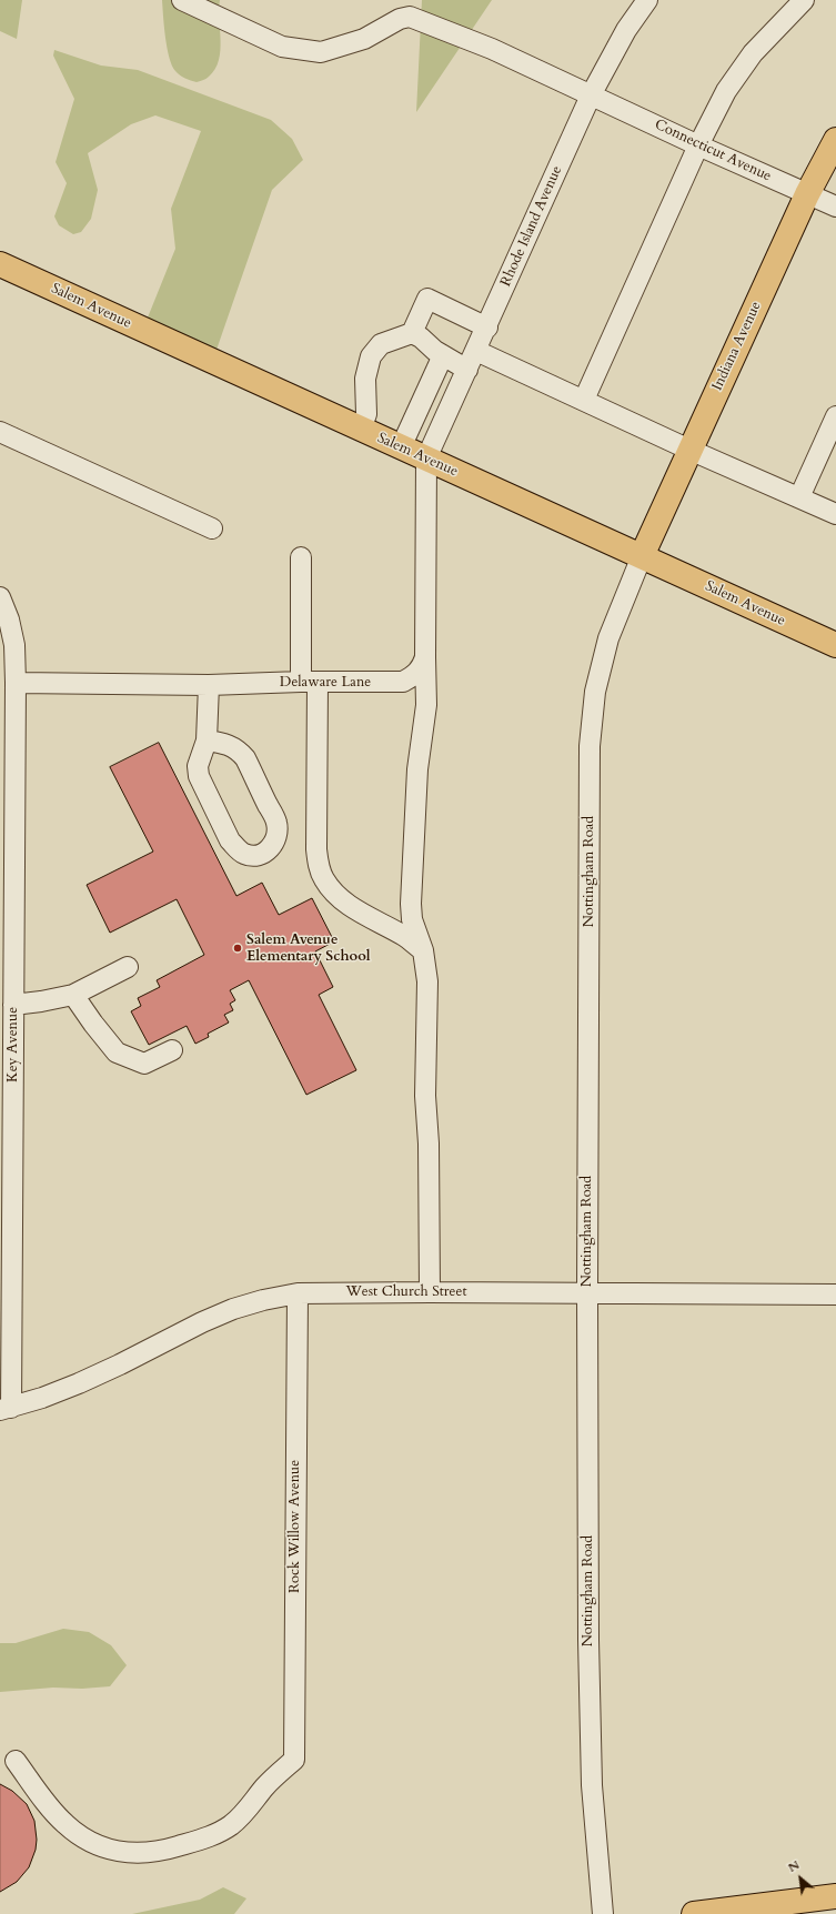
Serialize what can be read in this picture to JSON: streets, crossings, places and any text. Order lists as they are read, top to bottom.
{
  "streets": {
    "main road": ["Salem Avenue", "Indiana Avenue"],
    "street": [
      "Connecticut Avenue",
      "Rhode Island Avenue",
      "Delaware Lane",
      "Nottingham Road",
      "Key Avenue",
      "West Church Street",
      "Rock Willow Avenue"
    ]
  },
  "crossings": [
    ["Connecticut Avenue", "Rhode Island Avenue"],
    ["Connecticut Avenue", "Indiana Avenue"],
    ["Rhode Island Avenue", "Salem Avenue"],
    ["Rhode Island Avenue", "Delaware Lane"],
    ["Salem Avenue", "Indiana Avenue"],
    ["Salem Avenue", "Delaware Lane"],
    ["Salem Avenue", "Nottingham Road"],
    ["Indiana Avenue", "Nottingham Road"],
    ["Delaware Lane", "Key Avenue"],
    ["Nottingham Road", "West Church Street"],
    ["Key Avenue", "West Church Street"],
    ["West Church Street", "Rock Willow Avenue"]
  ],
  "places": ["Salem Avenue Elementary School"],
  "north": "top left"
}
